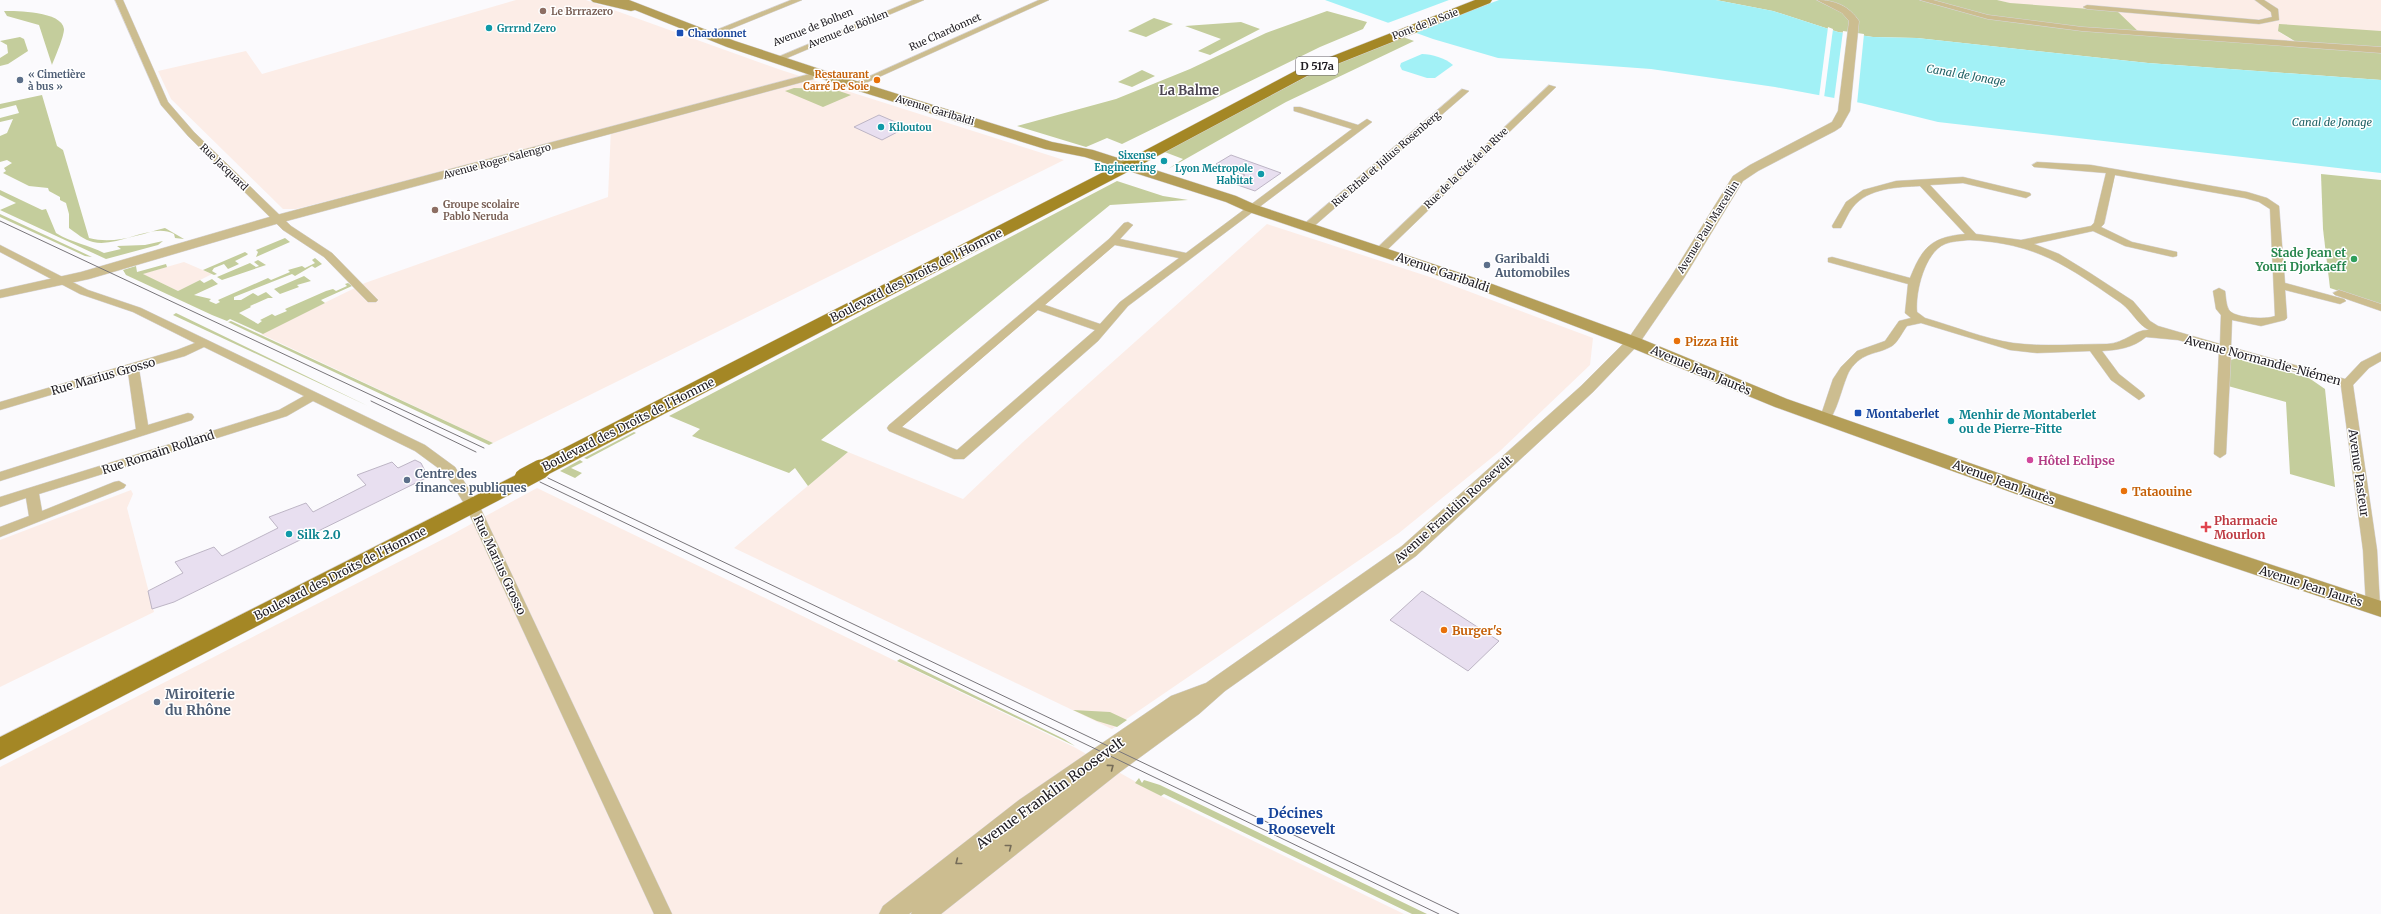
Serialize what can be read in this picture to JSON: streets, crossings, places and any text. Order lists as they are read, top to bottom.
{
  "streets": {
    "main road": [
      "Pont de la Soie",
      "D 517a",
      "Avenue Garibaldi",
      "Boulevard des Droits de l'Homme",
      "Avenue Jean Jaurès"
    ],
    "street": [
      "Avenue de Bolhen",
      "Avenue de Böhlen",
      "Rue Chardonnet",
      "Rue Ethel et Julius Rosenberg",
      "Avenue Roger Salengro",
      "Rue Jacquard",
      "Rue de la Cité de la Rive",
      "Avenue Paul Marcellin",
      "Avenue Normandie-Niémen",
      "Rue Marius Grosso",
      "Rue Romain Rolland",
      "Avenue Pasteur",
      "Avenue Franklin Roosevelt"
    ]
  },
  "crossings": [
    ["Pont de la Soie", "Avenue Garibaldi"],
    ["Pont de la Soie", "Boulevard des Droits de l'Homme"],
    ["Avenue de Bolhen", "Avenue de Böhlen"],
    ["Rue Chardonnet", "Avenue Garibaldi"],
    ["Avenue Garibaldi", "Rue Ethel et Julius Rosenberg"],
    ["Avenue Garibaldi", "Avenue Roger Salengro"],
    ["Avenue Garibaldi", "Rue de la Cité de la Rive"],
    ["Avenue Garibaldi", "Avenue Paul Marcellin"],
    ["Avenue Garibaldi", "Boulevard des Droits de l'Homme"],
    ["Avenue Garibaldi", "Avenue Jean Jaurès"],
    ["Avenue Garibaldi", "Avenue Franklin Roosevelt"],
    ["Avenue Roger Salengro", "Rue Jacquard"],
    ["Avenue Roger Salengro", "Rue Marius Grosso"],
    ["Avenue Paul Marcellin", "Avenue Jean Jaurès"],
    ["Avenue Paul Marcellin", "Avenue Franklin Roosevelt"],
    ["Boulevard des Droits de l'Homme", "Rue Marius Grosso"],
    ["Avenue Normandie-Niémen", "Avenue Pasteur"],
    ["Avenue Jean Jaurès", "Avenue Pasteur"],
    ["Avenue Jean Jaurès", "Avenue Franklin Roosevelt"],
    ["Rue Marius Grosso", "Rue Romain Rolland"]
  ],
  "districts": ["La Balme"],
  "water": ["Canal de Jonage"],
  "places": {
    "other": [
      "Le Brrrazero",
      "Grrrnd Zero",
      "« Cimetière à bus »",
      "Restaurant Carré De Soie",
      "Kiloutou",
      "Sixense Engineering",
      "Lyon Metropole Habitat",
      "Groupe scolaire Pablo Neruda",
      "Stade Jean et Youri Djorkaeff",
      "Garibaldi Automobiles",
      "Pizza Hit",
      "Menhir de Montaberlet ou de Pierre-Fitte",
      "Hôtel Eclipse",
      "Centre des finances publiques",
      "Tataouine",
      "Silk 2.0",
      "Burger's",
      "Miroiterie du Rhône"
    ],
    "transit": ["Chardonnet", "Montaberlet", "Décines Roosevelt"],
    "health": ["Pharmacie Mourlon"]
  }
}
